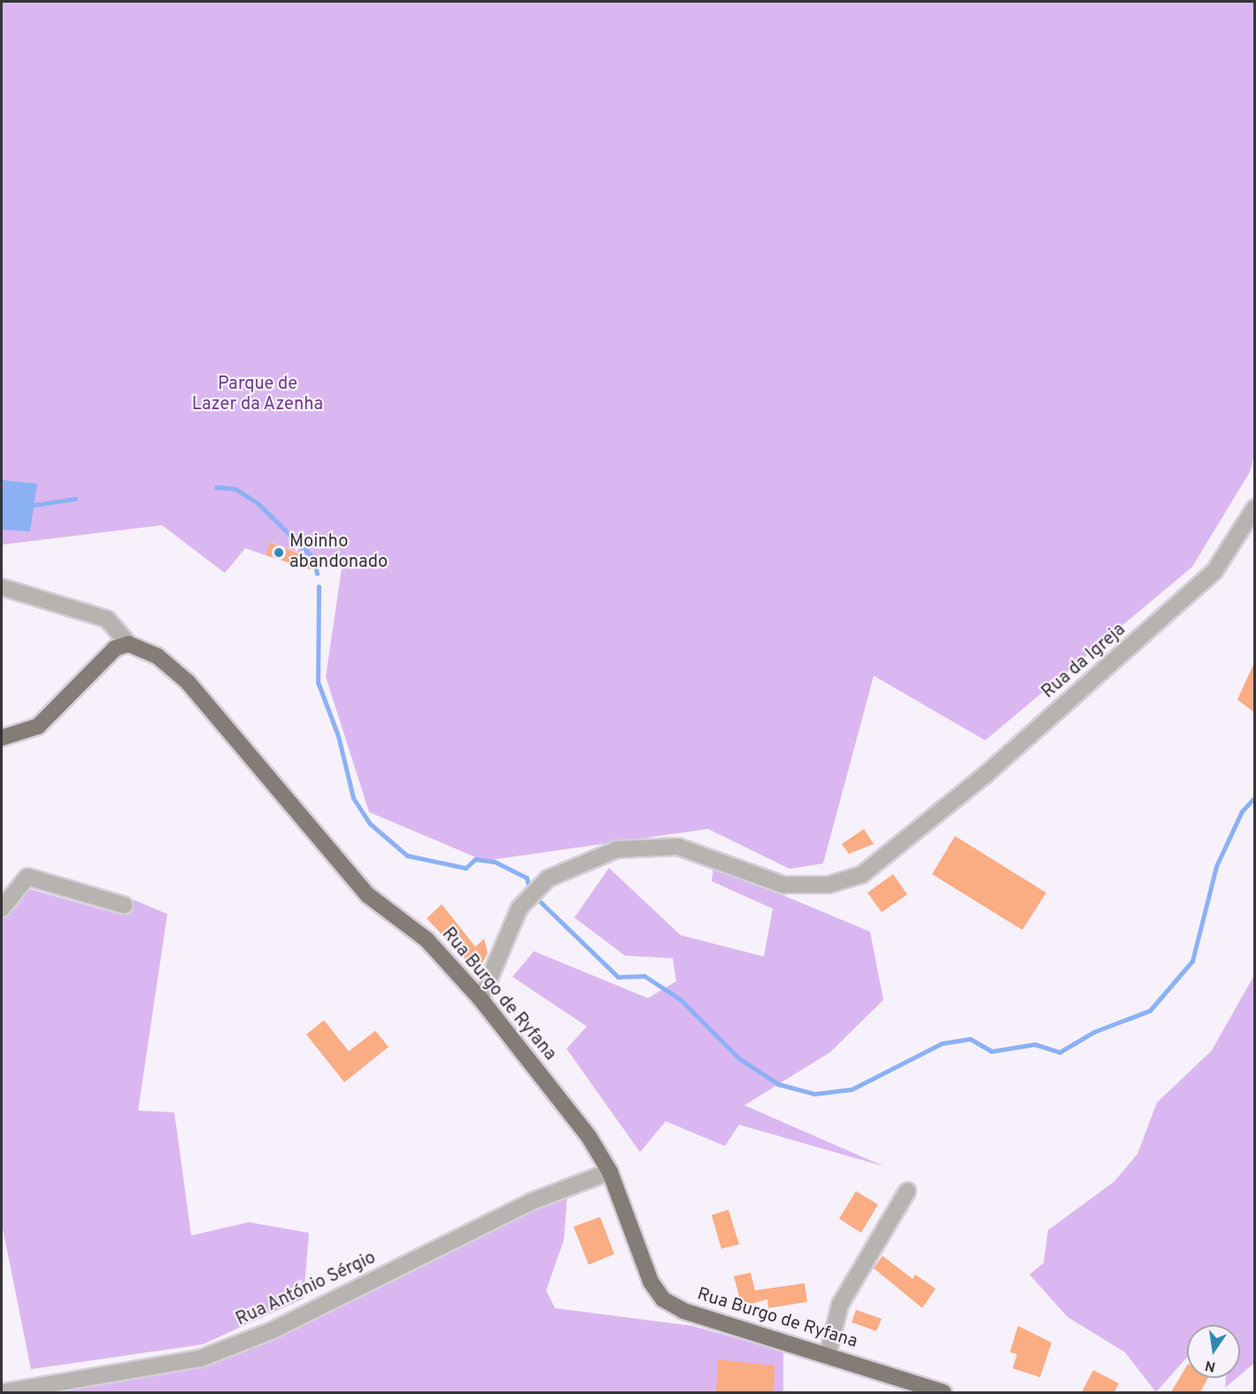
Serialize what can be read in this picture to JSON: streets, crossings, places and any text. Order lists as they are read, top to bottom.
{
  "streets": {
    "main road": ["Rua Burgo de Ryfana"],
    "street": ["Rua da Igreja", "Rua António Sérgio"]
  },
  "crossings": [
    ["Rua da Igreja", "Rua Burgo de Ryfana"],
    ["Rua Burgo de Ryfana", "Rua António Sérgio"]
  ],
  "parks": ["Parque de Lazer da Azenha"],
  "places": ["Moinho abandonado"],
  "north": "bottom"
}
